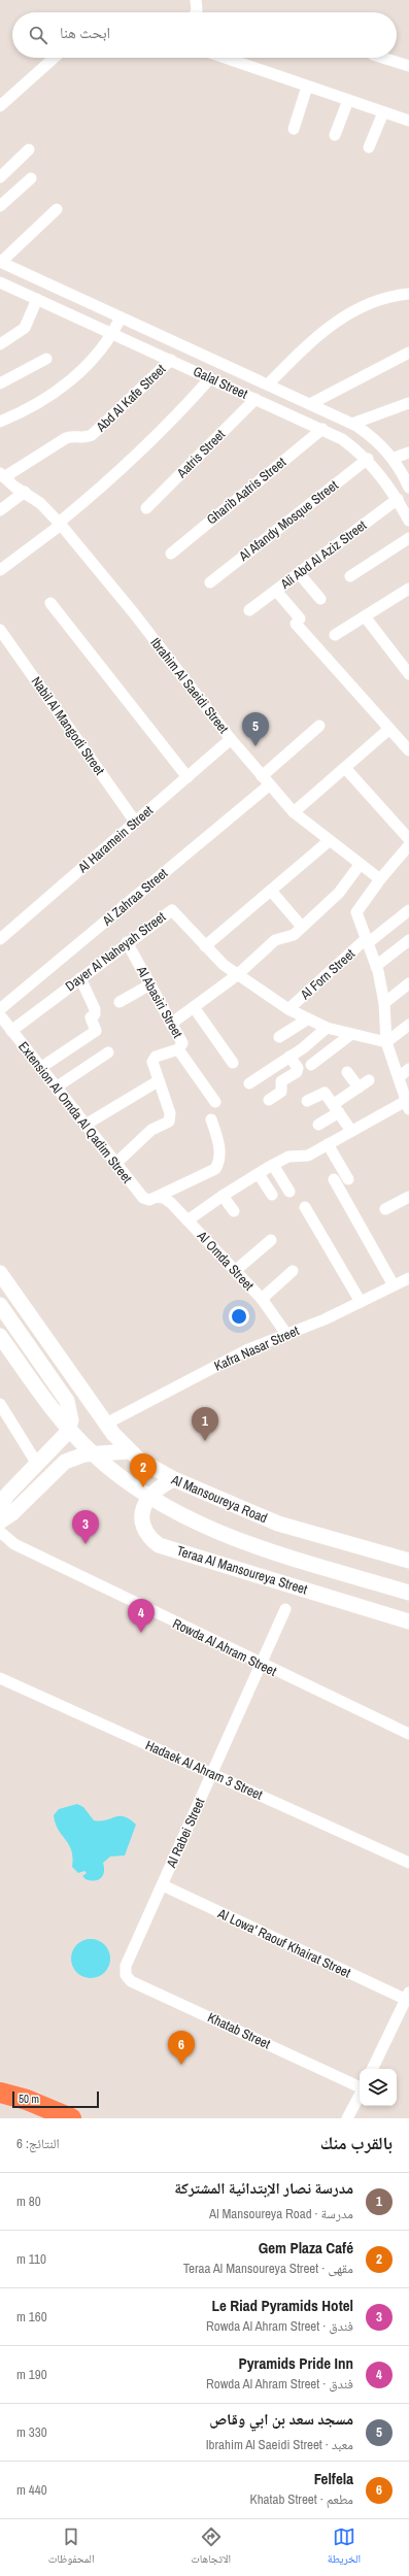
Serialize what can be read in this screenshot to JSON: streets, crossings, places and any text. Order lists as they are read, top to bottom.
{
  "streets": {
    "main road": ["Al Mansoureya Road", "Teraa Al Mansoureya Street"],
    "street": [
      "Galal Street",
      "Abd Al Kafe Street",
      "Aatris Street",
      "Gharib Aatris Street",
      "Al Afandy Mosque Street",
      "Ali Abd Al Aziz Street",
      "Ibrahim Al Saeidi Street",
      "Nabil Al Mangodi Street",
      "Al Haramein Street",
      "Al Zahraa Street",
      "Dayer Al Naheyah Street",
      "Al Forn Street",
      "Al Abasiri Street",
      "Extension Al Omda Al Qadim Street",
      "Al Omda Street",
      "Kafra Nasar Street",
      "Rowda Al Ahram Street",
      "Hadaek Al Ahram 3 Street",
      "Al Rabei Street",
      "Al Lowa' Raouf Khairat Street",
      "Khatab Street"
    ]
  },
  "crossings": [
    ["Galal Street", "Abd Al Kafe Street"],
    ["Galal Street", "Aatris Street"],
    ["Galal Street", "Gharib Aatris Street"],
    ["Galal Street", "Al Afandy Mosque Street"],
    ["Galal Street", "Ali Abd Al Aziz Street"],
    ["Abd Al Kafe Street", "Ibrahim Al Saeidi Street"],
    ["Ibrahim Al Saeidi Street", "Al Haramein Street"],
    ["Ibrahim Al Saeidi Street", "Al Zahraa Street"],
    ["Nabil Al Mangodi Street", "Al Haramein Street"],
    ["Dayer Al Naheyah Street", "Al Forn Street"],
    ["Dayer Al Naheyah Street", "Al Abasiri Street"],
    ["Dayer Al Naheyah Street", "Extension Al Omda Al Qadim Street"],
    ["Al Abasiri Street", "Extension Al Omda Al Qadim Street"],
    ["Extension Al Omda Al Qadim Street", "Al Omda Street"],
    ["Al Omda Street", "Kafra Nasar Street"],
    ["Kafra Nasar Street", "Al Mansoureya Road"],
    ["Al Mansoureya Road", "Teraa Al Mansoureya Street"],
    ["Rowda Al Ahram Street", "Al Rabei Street"],
    ["Hadaek Al Ahram 3 Street", "Al Rabei Street"],
    ["Al Rabei Street", "Al Lowa' Raouf Khairat Street"],
    ["Al Rabei Street", "Khatab Street"]
  ],
  "scale_bar": "50 m",
  "page": {
    "search": "ابحث هنا",
    "pins": [
      "5",
      "1",
      "2",
      "3",
      "4",
      "6"
    ],
    "scale": "50 m",
    "heading": ["بالقرب منك", "النتائج: 6"],
    "list": [
      {
        "mark": "1",
        "name": "مدرسة نصار الإبتدائية المشتركة",
        "note": "مدرسة · Al Mansoureya Road",
        "value": "80 m"
      },
      {
        "mark": "2",
        "name": "Gem Plaza Café",
        "note": "مقهى · Teraa Al Mansoureya Street",
        "value": "110 m"
      },
      {
        "mark": "3",
        "name": "Le Riad Pyramids Hotel",
        "note": "فندق · Rowda Al Ahram Street",
        "value": "160 m"
      },
      {
        "mark": "4",
        "name": "Pyramids Pride Inn",
        "note": "فندق · Rowda Al Ahram Street",
        "value": "190 m"
      },
      {
        "mark": "5",
        "name": "مسجد سعد بن ابي وقاص",
        "note": "معبد · Ibrahim Al Saeidi Street",
        "value": "330 m"
      },
      {
        "mark": "6",
        "name": "Felfela",
        "note": "مطعم · Khatab Street",
        "value": "440 m"
      }
    ],
    "nav": ["الخريطة", "الاتجاهات", "المحفوظات"]
  }
}
